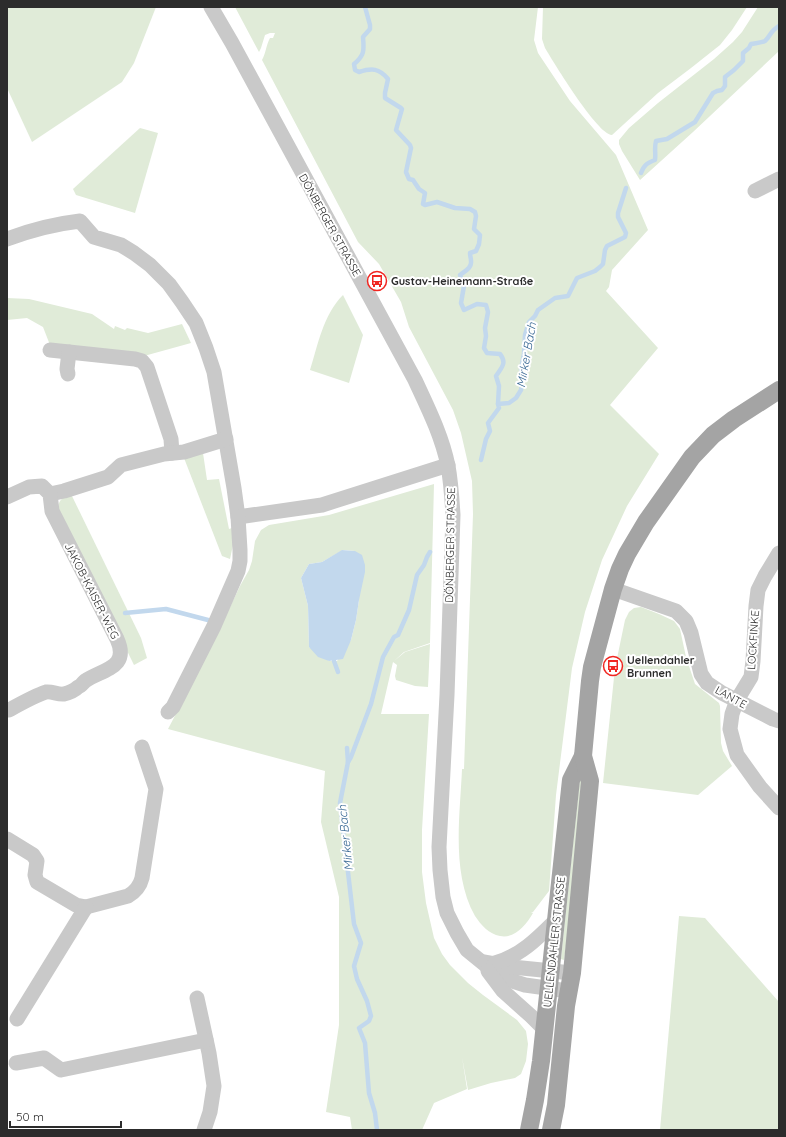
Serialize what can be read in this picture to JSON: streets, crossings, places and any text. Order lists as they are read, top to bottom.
{
  "streets": {
    "main road": ["UELLENDAHLER STRASSE"],
    "street": [
      "DÖNBERGER STRASSE",
      "JAKOB-KAISER-WEG",
      "LOCKFINKE",
      "LANTE"
    ]
  },
  "crossings": [
    ["DÖNBERGER STRASSE", "UELLENDAHLER STRASSE"],
    ["LOCKFINKE", "LANTE"],
    ["LANTE", "UELLENDAHLER STRASSE"]
  ],
  "water": ["Mirker Bach"],
  "places": {
    "bus stop": ["Gustav-Heinemann-Straße", "Uellendahler Brunnen"]
  },
  "scale_bar": "50 m"
}
